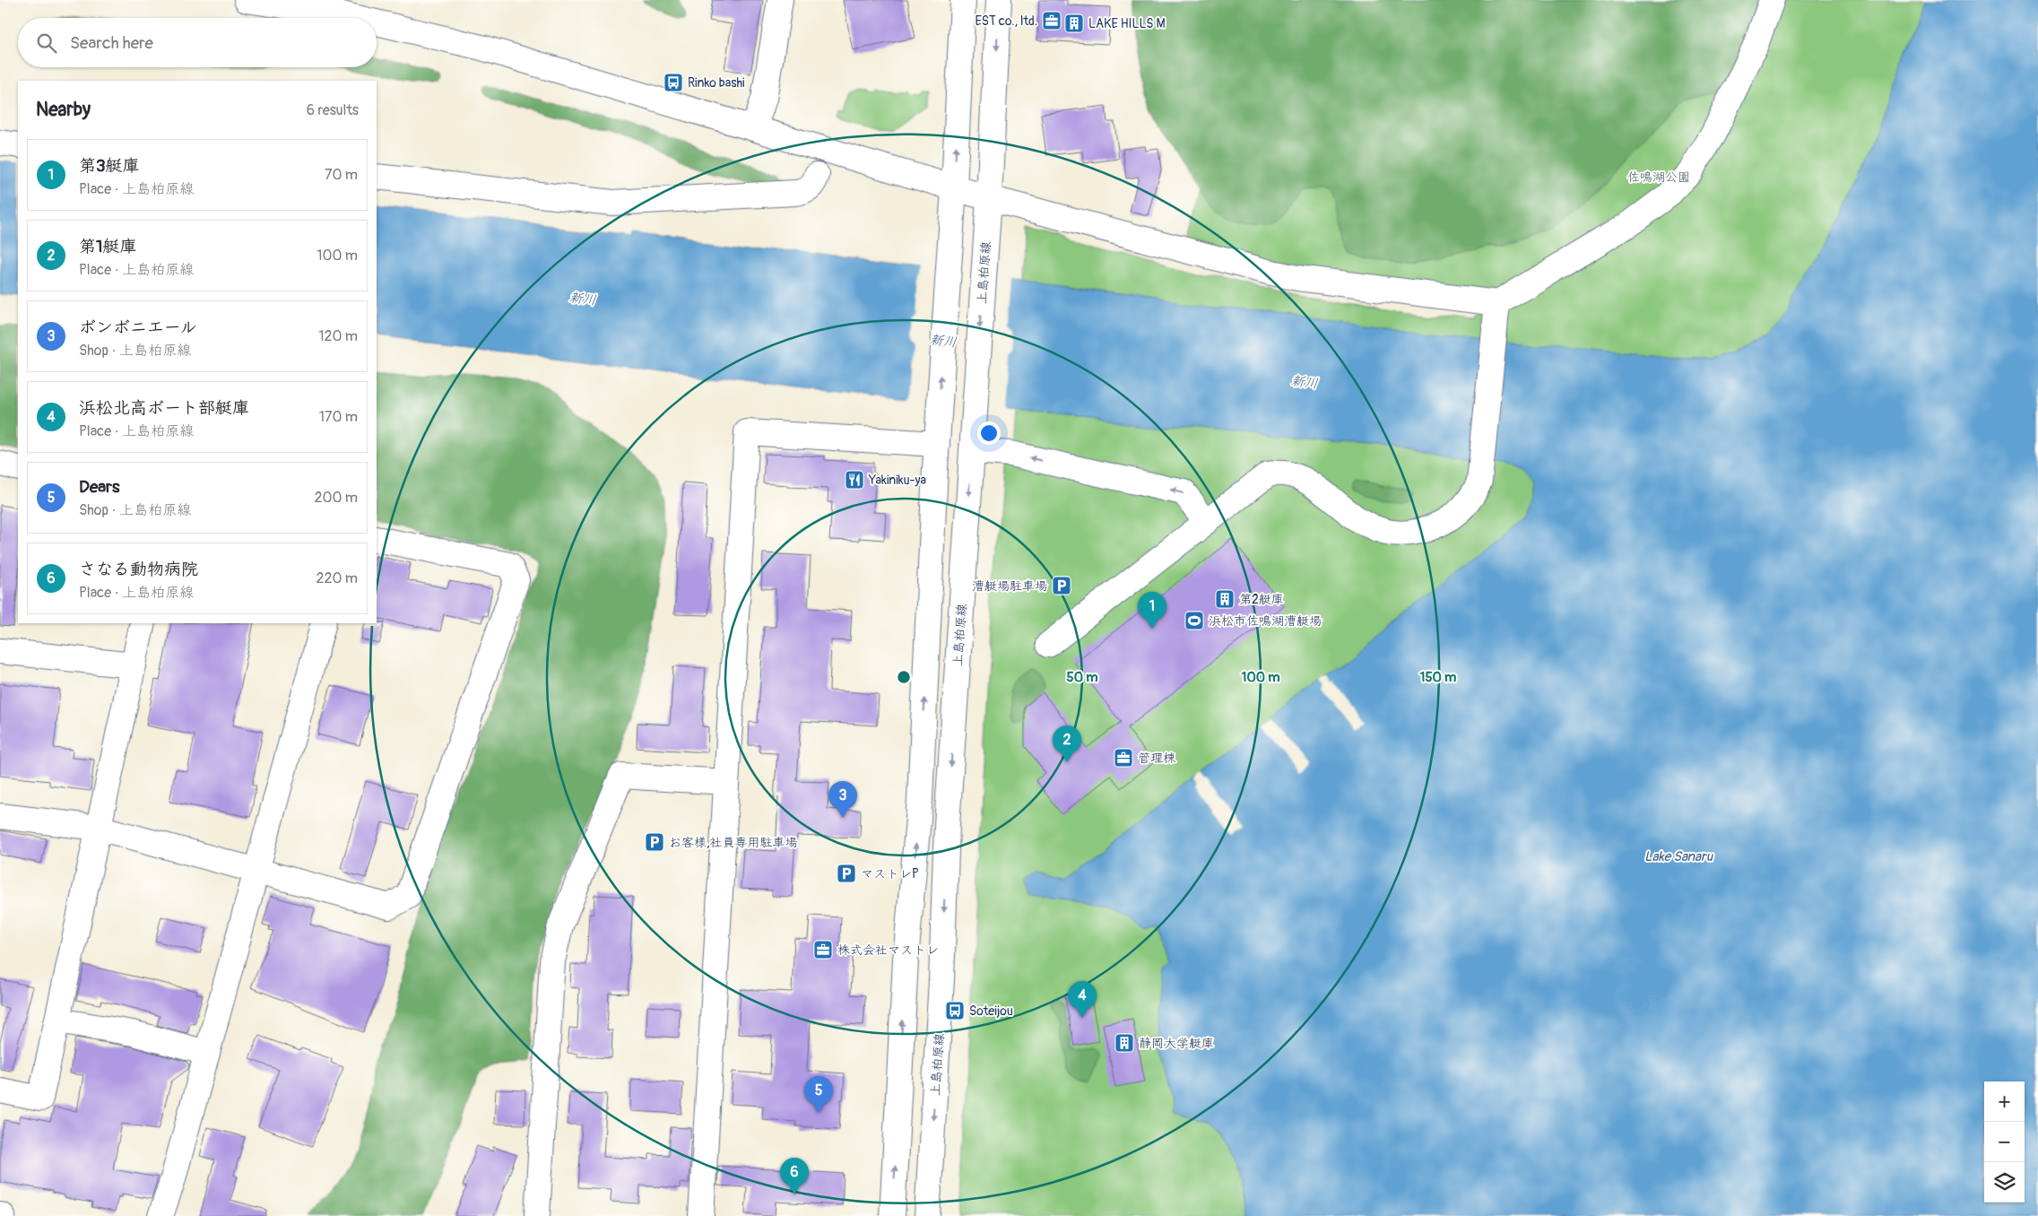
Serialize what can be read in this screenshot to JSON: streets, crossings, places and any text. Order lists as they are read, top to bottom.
{
  "streets": {
    "street": ["上島柏原線"]
  },
  "water": ["新川", "Lake Sanaru"],
  "parks": ["佐鳴湖公園"],
  "places": {
    "office": ["EST co., ltd.", "管理棟", "株式会社マストレ"],
    "building": ["LAKE HILLS M", "第2艇庫", "静岡大学艇庫"],
    "bus stop": ["Rinko bashi", "Soteijou"],
    "restaurant": ["Yakiniku-ya"],
    "parking": ["漕艇場駐車場", "お客様,社員専用駐車場", "マストレP"],
    "sports": ["浜松市佐鳴湖漕艇場"]
  },
  "page": {
    "search": "Search here",
    "heading": ["Nearby", "6 results"],
    "list": [
      {
        "mark": "1",
        "name": "第3艇庫",
        "note": "Place · 上島柏原線",
        "value": "70 m"
      },
      {
        "mark": "2",
        "name": "第1艇庫",
        "note": "Place · 上島柏原線",
        "value": "100 m"
      },
      {
        "mark": "3",
        "name": "ボンボニエール",
        "note": "Shop · 上島柏原線",
        "value": "120 m"
      },
      {
        "mark": "4",
        "name": "浜松北高ボート部艇庫",
        "note": "Place · 上島柏原線",
        "value": "170 m"
      },
      {
        "mark": "5",
        "name": "Dears",
        "note": "Shop · 上島柏原線",
        "value": "200 m"
      },
      {
        "mark": "6",
        "name": "さなる動物病院",
        "note": "Place · 上島柏原線",
        "value": "220 m"
      }
    ],
    "pins": [
      "1",
      "2",
      "3",
      "4",
      "5",
      "6"
    ],
    "map_buttons": ["+", "−"]
  },
  "rings": ["50 m", "100 m", "150 m"]
}
